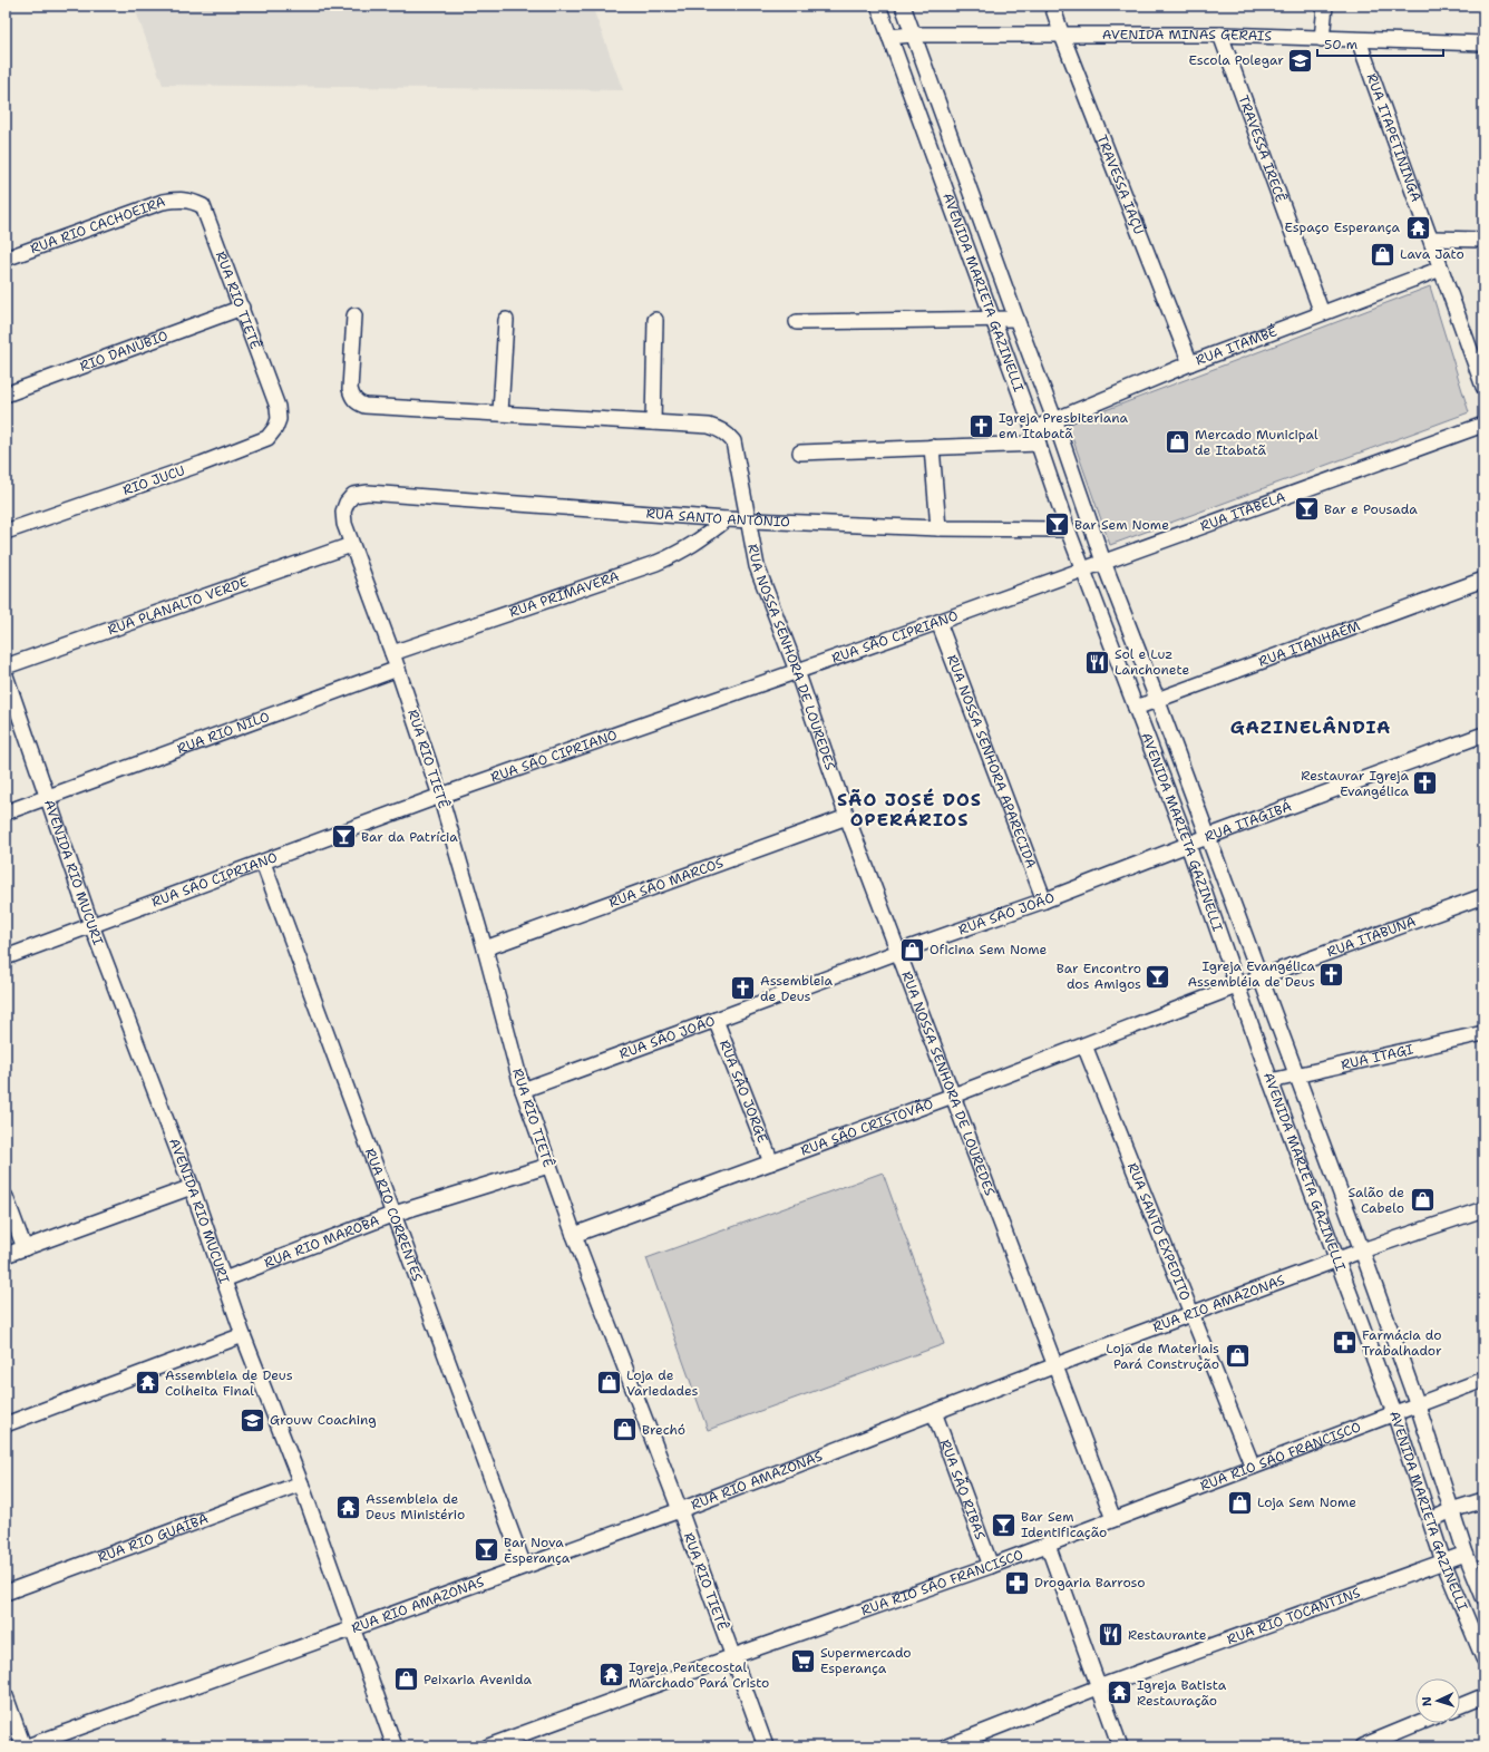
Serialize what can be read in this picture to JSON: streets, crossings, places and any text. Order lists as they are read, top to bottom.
{
  "streets": {
    "street": [
      "AVENIDA MINAS GERAIS",
      "RUA ITAPETININGA",
      "TRAVESSA IRECÊ",
      "TRAVESSA IAÇÚ",
      "RUA RIO CACHOEIRA",
      "AVENIDA MARIETA GAZINELLI",
      "RUA RIO TIETÊ",
      "RUA ITAMBÉ",
      "RIO DANÚBIO",
      "RIO JUCU",
      "RUA ITABELA",
      "RUA SANTO ANTÔNIO",
      "RUA PRIMAVERA",
      "RUA PLANALTO VERDE",
      "RUA SÃO CIPRIANO",
      "RUA ITANHAÉM",
      "RUA NOSSA SENHORA DE LOUREDES",
      "RUA RIO NILO",
      "RUA NOSSA SENHORA APARECIDA",
      "RUA ITAGIBÁ",
      "AVENIDA RIO MUCURI",
      "RUA SÃO MARCOS",
      "RUA SÃO JOÃO",
      "RUA ITABUNA",
      "RUA ITAGI",
      "RUA SÃO JORGE",
      "RUA SÃO CRISTOVÃO",
      "RUA RIO CORRENTES",
      "RUA SANTO EXPEDITO",
      "RUA RIO MAROBA",
      "RUA RIO AMAZONAS",
      "RUA RIO SÃO FRANCISCO",
      "RUA SÃO RIBAS",
      "RUA RIO GUAÍBA",
      "RUA RIO TOCANTINS"
    ]
  },
  "crossings": [
    ["AVENIDA MINAS GERAIS", "RUA ITAPETININGA"],
    ["AVENIDA MINAS GERAIS", "TRAVESSA IRECÊ"],
    ["AVENIDA MINAS GERAIS", "TRAVESSA IAÇÚ"],
    ["AVENIDA MINAS GERAIS", "AVENIDA MARIETA GAZINELLI"],
    ["RUA ITAPETININGA", "RUA ITAMBÉ"],
    ["TRAVESSA IRECÊ", "RUA ITAMBÉ"],
    ["TRAVESSA IAÇÚ", "RUA ITAMBÉ"],
    ["RUA RIO CACHOEIRA", "RUA RIO TIETÊ"],
    ["AVENIDA MARIETA GAZINELLI", "RUA ITAMBÉ"],
    ["AVENIDA MARIETA GAZINELLI", "RUA ITABELA"],
    ["AVENIDA MARIETA GAZINELLI", "RUA SANTO ANTÔNIO"],
    ["AVENIDA MARIETA GAZINELLI", "RUA SÃO CIPRIANO"],
    ["AVENIDA MARIETA GAZINELLI", "RUA ITANHAÉM"],
    ["AVENIDA MARIETA GAZINELLI", "RUA ITAGIBÁ"],
    ["AVENIDA MARIETA GAZINELLI", "RUA SÃO JOÃO"],
    ["AVENIDA MARIETA GAZINELLI", "RUA ITABUNA"],
    ["AVENIDA MARIETA GAZINELLI", "RUA ITAGI"],
    ["AVENIDA MARIETA GAZINELLI", "RUA SÃO CRISTOVÃO"],
    ["AVENIDA MARIETA GAZINELLI", "RUA RIO AMAZONAS"],
    ["AVENIDA MARIETA GAZINELLI", "RUA RIO SÃO FRANCISCO"],
    ["AVENIDA MARIETA GAZINELLI", "RUA RIO TOCANTINS"],
    ["RUA RIO TIETÊ", "RIO DANÚBIO"],
    ["RUA RIO TIETÊ", "RIO JUCU"],
    ["RUA RIO TIETÊ", "RUA SANTO ANTÔNIO"],
    ["RUA RIO TIETÊ", "RUA PRIMAVERA"],
    ["RUA RIO TIETÊ", "RUA PLANALTO VERDE"],
    ["RUA RIO TIETÊ", "RUA SÃO CIPRIANO"],
    ["RUA RIO TIETÊ", "RUA RIO NILO"],
    ["RUA RIO TIETÊ", "RUA SÃO MARCOS"],
    ["RUA RIO TIETÊ", "RUA SÃO JOÃO"],
    ["RUA RIO TIETÊ", "RUA SÃO CRISTOVÃO"],
    ["RUA RIO TIETÊ", "RUA RIO MAROBA"],
    ["RUA RIO TIETÊ", "RUA RIO AMAZONAS"],
    ["RUA RIO TIETÊ", "RUA RIO SÃO FRANCISCO"],
    ["RUA ITABELA", "RUA SÃO CIPRIANO"],
    ["RUA SANTO ANTÔNIO", "RUA PRIMAVERA"],
    ["RUA SANTO ANTÔNIO", "RUA NOSSA SENHORA DE LOUREDES"],
    ["RUA SÃO CIPRIANO", "RUA NOSSA SENHORA DE LOUREDES"],
    ["RUA SÃO CIPRIANO", "RUA NOSSA SENHORA APARECIDA"],
    ["RUA SÃO CIPRIANO", "AVENIDA RIO MUCURI"],
    ["RUA SÃO CIPRIANO", "RUA RIO CORRENTES"],
    ["RUA NOSSA SENHORA DE LOUREDES", "RUA SÃO MARCOS"],
    ["RUA NOSSA SENHORA DE LOUREDES", "RUA SÃO JOÃO"],
    ["RUA NOSSA SENHORA DE LOUREDES", "RUA SÃO CRISTOVÃO"],
    ["RUA NOSSA SENHORA DE LOUREDES", "RUA RIO AMAZONAS"],
    ["RUA NOSSA SENHORA DE LOUREDES", "RUA RIO SÃO FRANCISCO"],
    ["RUA RIO NILO", "AVENIDA RIO MUCURI"],
    ["RUA NOSSA SENHORA APARECIDA", "RUA SÃO JOÃO"],
    ["RUA ITAGIBÁ", "RUA SÃO JOÃO"],
    ["AVENIDA RIO MUCURI", "RUA RIO MAROBA"],
    ["AVENIDA RIO MUCURI", "RUA RIO AMAZONAS"],
    ["AVENIDA RIO MUCURI", "RUA RIO GUAÍBA"],
    ["RUA SÃO JOÃO", "RUA SÃO JORGE"],
    ["RUA ITABUNA", "RUA SÃO CRISTOVÃO"],
    ["RUA SÃO JORGE", "RUA SÃO CRISTOVÃO"],
    ["RUA SÃO CRISTOVÃO", "RUA SANTO EXPEDITO"],
    ["RUA RIO CORRENTES", "RUA RIO MAROBA"],
    ["RUA RIO CORRENTES", "RUA RIO AMAZONAS"],
    ["RUA SANTO EXPEDITO", "RUA RIO AMAZONAS"],
    ["RUA SANTO EXPEDITO", "RUA RIO SÃO FRANCISCO"],
    ["RUA RIO AMAZONAS", "RUA SÃO RIBAS"],
    ["RUA RIO SÃO FRANCISCO", "RUA SÃO RIBAS"]
  ],
  "districts": ["GAZINELÂNDIA", "SÃO JOSÉ DOS OPERÁRIOS"],
  "places": {
    "school or university": ["Escola Polegar", "Grouw Coaching"],
    "temple": [
      "Espaço Esperança",
      "Assembleia de Deus Colheita Final",
      "Assembleia de Deus Ministério",
      "Igreja Pentecostal Marchado Pará Cristo",
      "Igreja Batista Restauração"
    ],
    "shop": [
      "Lava Jato",
      "Mercado Municipal de Itabatã",
      "Oficina Sem Nome",
      "Salão de Cabelo",
      "Loja de Materiais Pará Construção",
      "Loja de Variedades",
      "Brechó",
      "Loja Sem Nome",
      "Peixaria Avenida"
    ],
    "church": [
      "Igreja Presbiteriana em Itabatã",
      "Restaurar Igreja Evangélica",
      "Igreja Evangélica Assembléia de Deus",
      "Assembleia de Deus"
    ],
    "bar": [
      "Bar e Pousada",
      "Bar Sem Nome",
      "Bar da Patrícia",
      "Bar Encontro dos Amigos",
      "Bar Sem Identificação",
      "Bar Nova Esperança"
    ],
    "restaurant": ["Sol e Luz Lanchonete", "Restaurante"],
    "pharmacy": ["Farmácia do Trabalhador", "Drogaria Barroso"],
    "supermarket": ["Supermercado Esperança"]
  },
  "scale_bar": "50 m",
  "north": "left"
}
